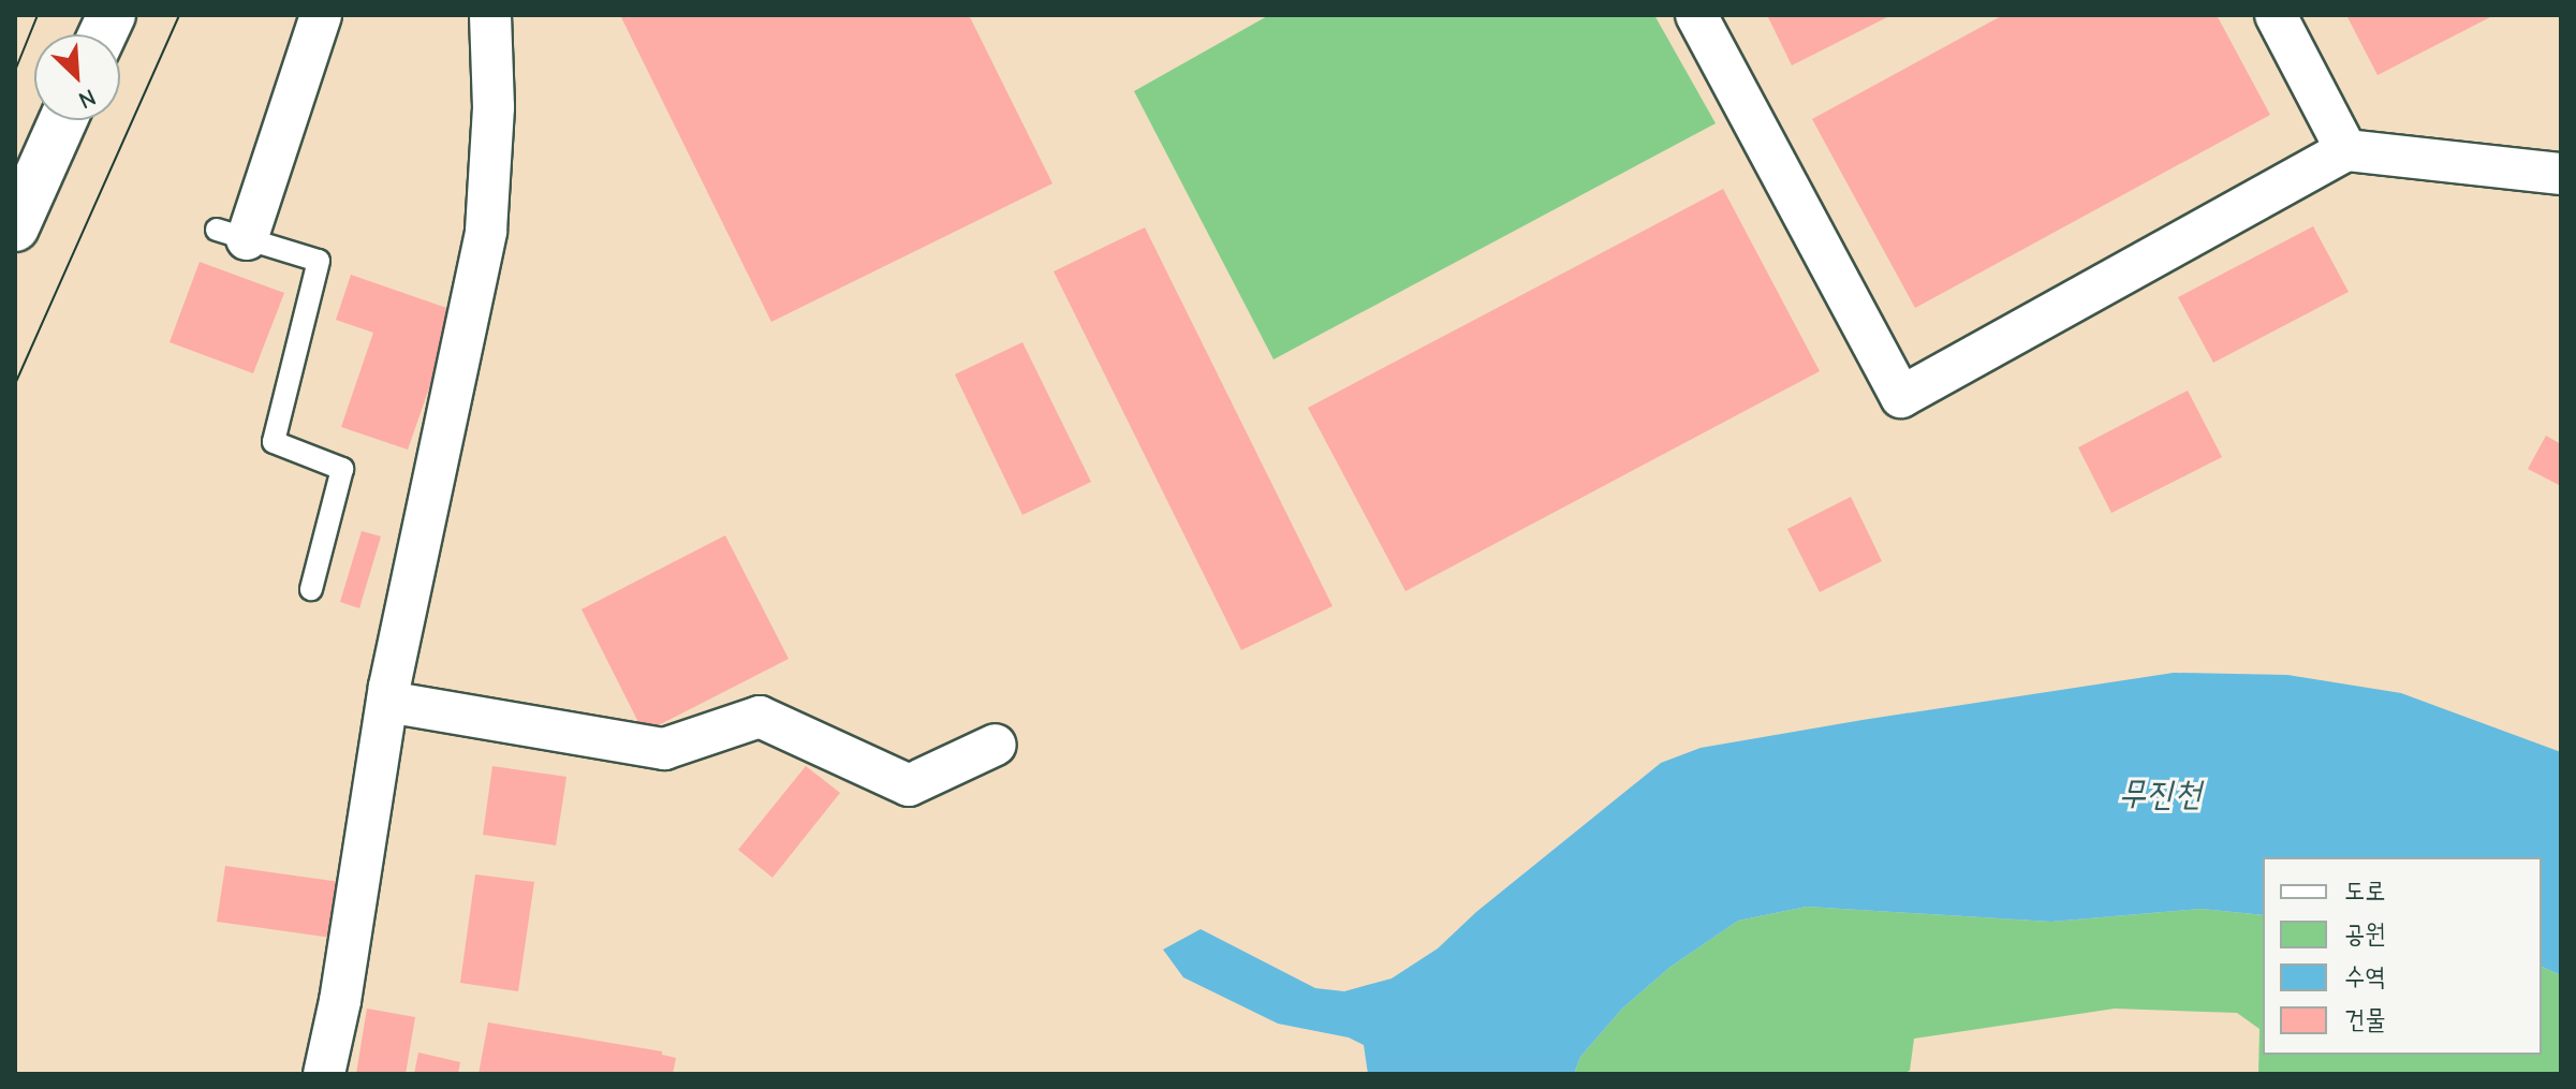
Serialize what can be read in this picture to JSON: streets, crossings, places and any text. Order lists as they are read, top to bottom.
{
  "water": ["무진천"],
  "legend": [
    "도로",
    "공원",
    "수역",
    "건물"
  ],
  "north": "bottom right"
}
